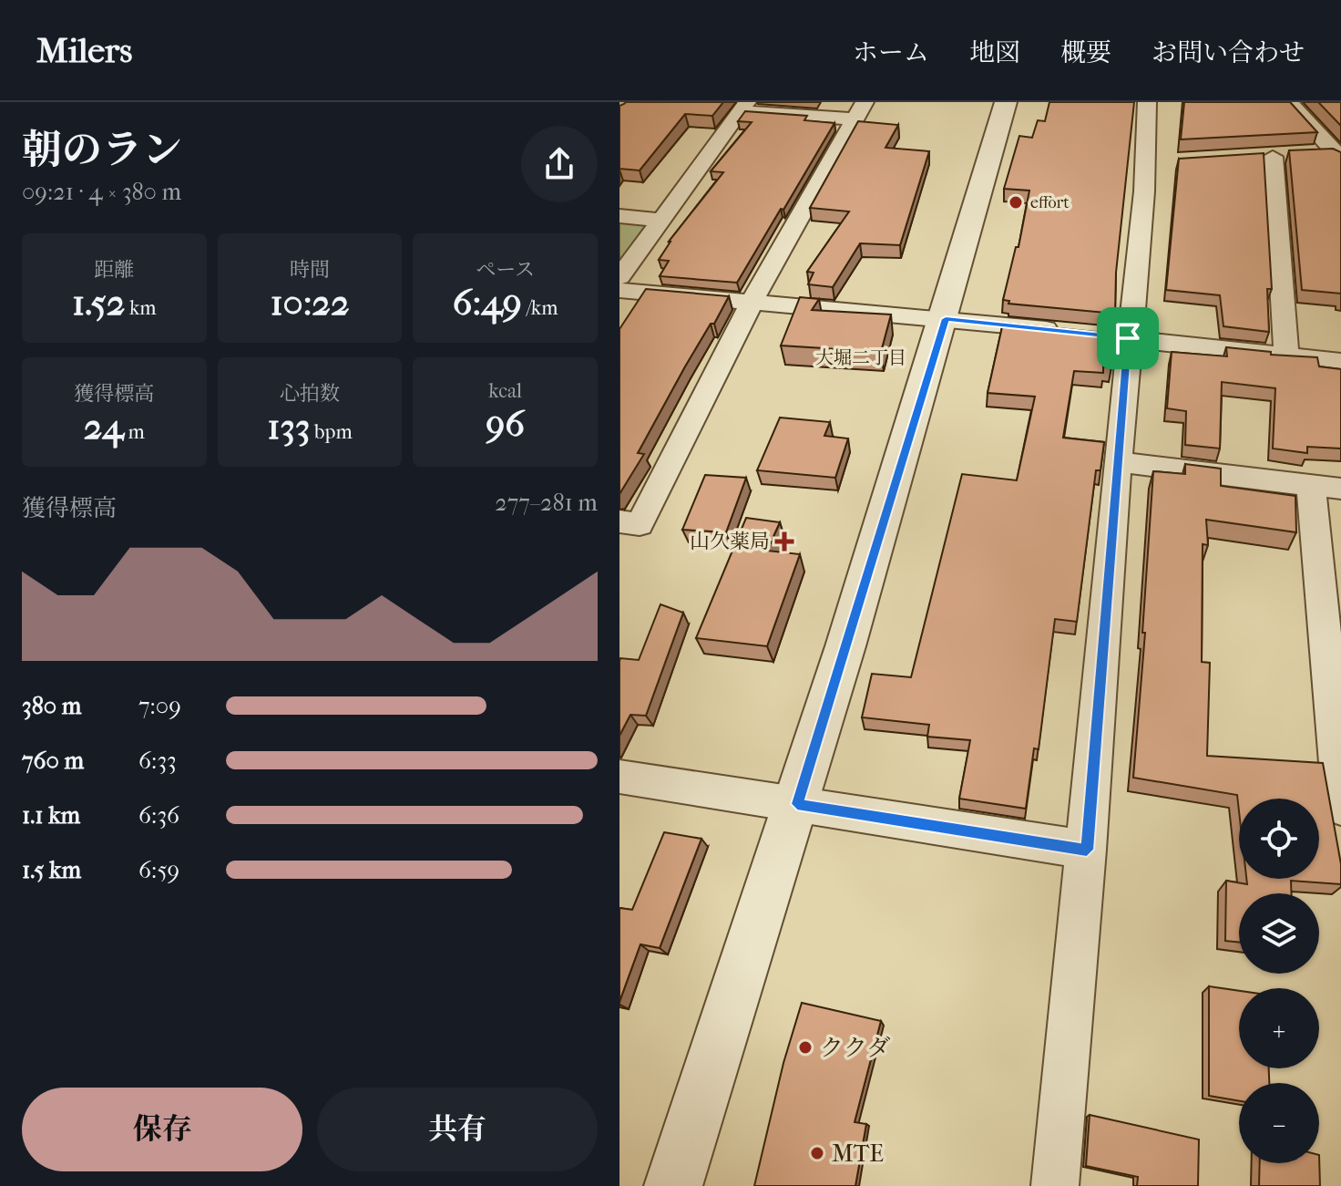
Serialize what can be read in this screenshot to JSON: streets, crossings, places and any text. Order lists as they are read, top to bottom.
{
  "districts": ["大堀二丁目"],
  "places": {
    "other": ["effort", "ククダ", "MTE"],
    "health": ["山久薬局"]
  },
  "page": {
    "header": "Milers",
    "nav": [
      "ホーム",
      "地図",
      "概要",
      "お問い合わせ"
    ],
    "heading": ["朝のラン", "09:21 · 4 × 380 m"],
    "stats": [
      ["距離", "1.52 km"],
      ["時間", "10:22"],
      ["ペース", "6:49 /km"],
      ["獲得標高", "24 m"],
      ["心拍数", "133 bpm"],
      ["kcal", "96"]
    ],
    "chart": ["獲得標高", "277–281 m"],
    "list": [
      {
        "name": "380 m",
        "note": "7:09"
      },
      {
        "name": "760 m",
        "note": "6:33"
      },
      {
        "name": "1.1 km",
        "note": "6:36"
      },
      {
        "name": "1.5 km",
        "note": "6:59"
      }
    ],
    "map_buttons": ["+", "−"],
    "buttons": ["保存", "共有"]
  }
}
